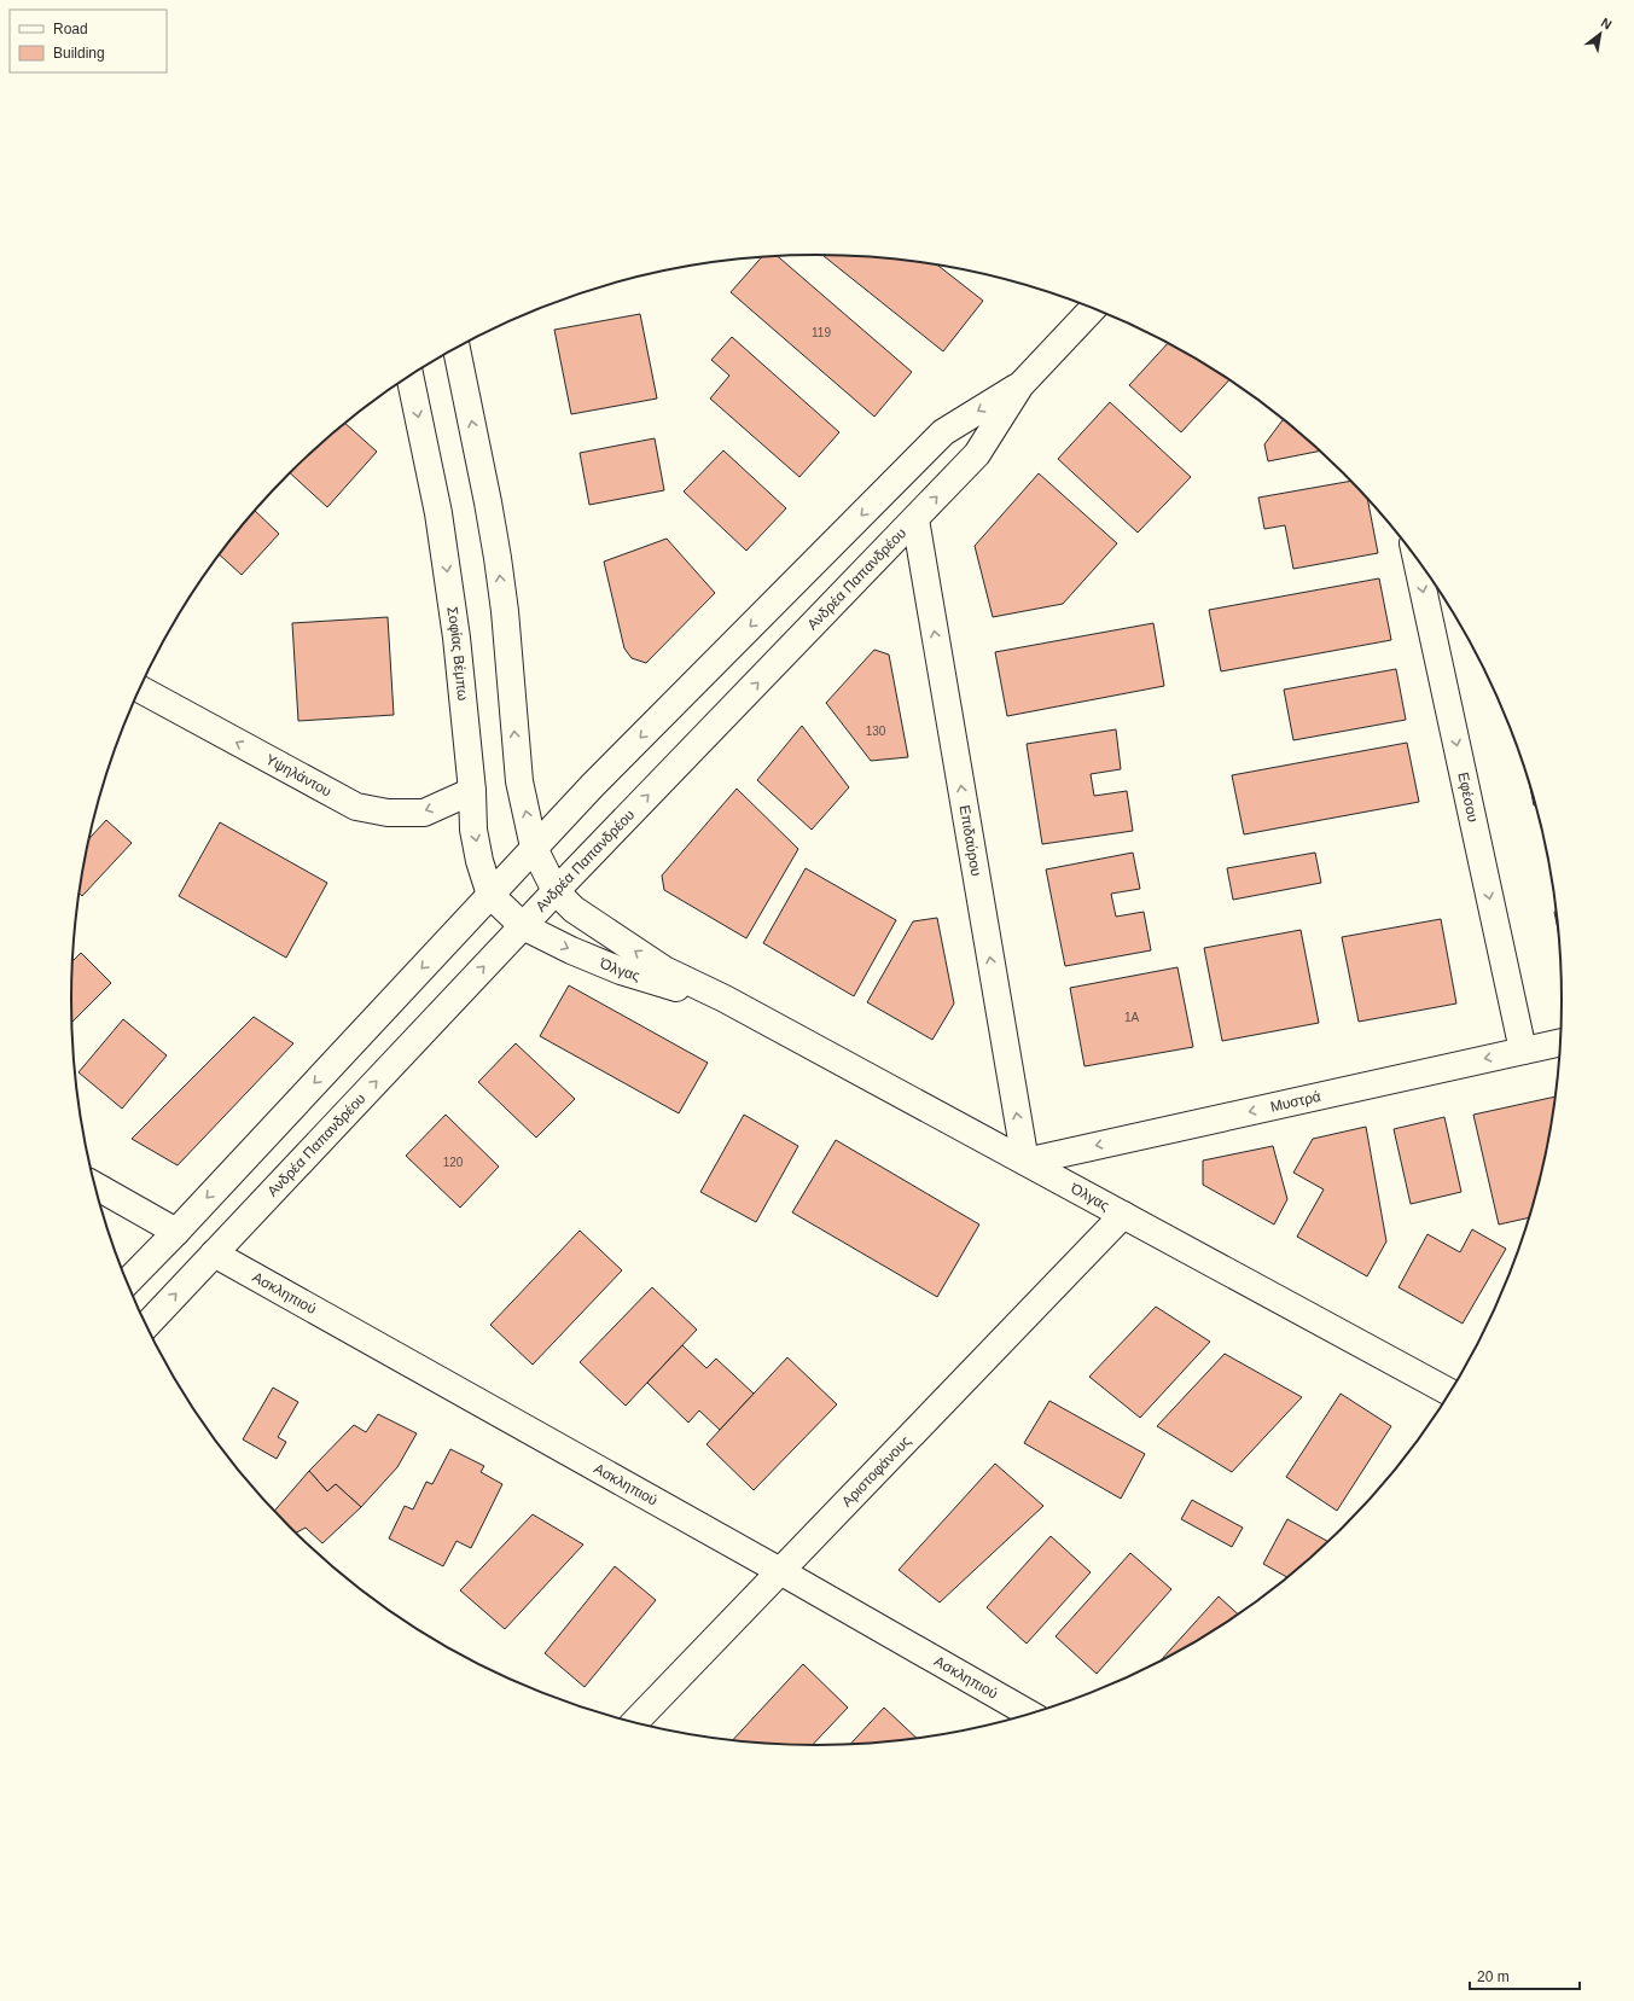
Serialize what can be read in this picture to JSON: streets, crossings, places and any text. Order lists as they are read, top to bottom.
{
  "streets": {
    "main road": [
      "Ανδρέα Παπανδρέου",
      "Σοφίας Βέμπω",
      "Υψηλάντου",
      "Εφέσου",
      "Επιδαύρου",
      "Όλγας",
      "Μυστρά",
      "Ασκληπιού",
      "Αριστοφάνους"
    ]
  },
  "crossings": [
    ["Ανδρέα Παπανδρέου", "Σοφίας Βέμπω"],
    ["Ανδρέα Παπανδρέου", "Επιδαύρου"],
    ["Ανδρέα Παπανδρέου", "Όλγας"],
    ["Ανδρέα Παπανδρέου", "Ασκληπιού"],
    ["Σοφίας Βέμπω", "Υψηλάντου"],
    ["Σοφίας Βέμπω", "Όλγας"],
    ["Εφέσου", "Μυστρά"],
    ["Επιδαύρου", "Όλγας"],
    ["Επιδαύρου", "Μυστρά"],
    ["Όλγας", "Μυστρά"],
    ["Όλγας", "Αριστοφάνους"],
    ["Ασκληπιού", "Αριστοφάνους"]
  ],
  "one_way": [
    "Υψηλάντου",
    "Εφέσου",
    "Επιδαύρου",
    "Μυστρά"
  ],
  "house_numbers": [
    "119",
    "130",
    "1Α",
    "120"
  ],
  "legend": ["Road", "Building"],
  "scale_bar": "20 m",
  "north": "top right"
}
